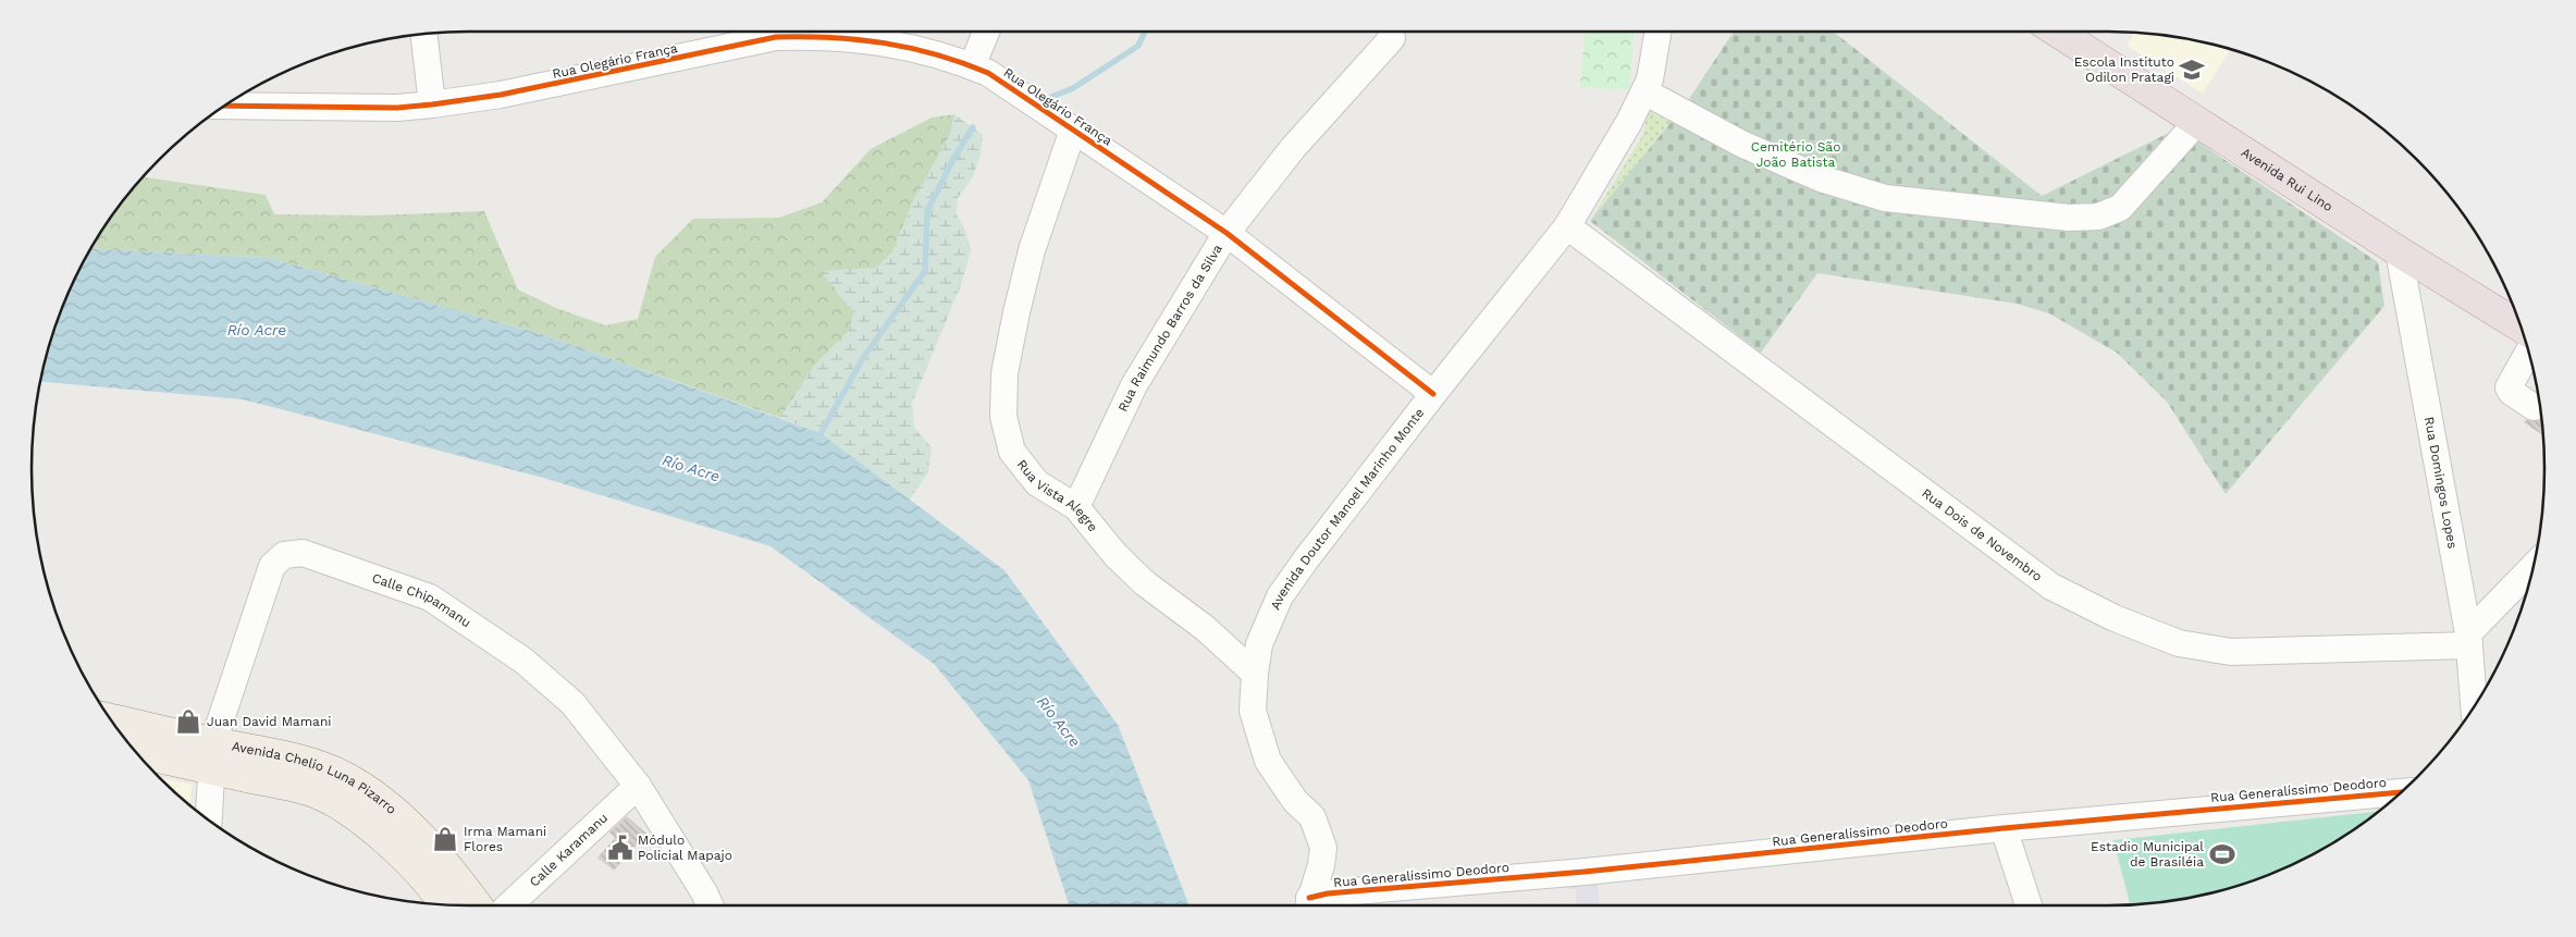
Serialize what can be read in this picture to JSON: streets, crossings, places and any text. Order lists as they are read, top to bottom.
{
  "streets": {
    "highway": ["Avenida Rui Lino"],
    "main road": ["Avenida Chelio Luna Pizarro"],
    "street": [
      "Rua Olegário França",
      "Rua Raimundo Barros da Silva",
      "Rua Domingos Lopes",
      "Rua Vista Alegre",
      "Avenida Doutor Manoel Marinho Monte",
      "Rua Dois de Novembro",
      "Calle Chipamanu",
      "Rua Generalíssimo Deodoro",
      "Calle Karamanu"
    ]
  },
  "crossings": [
    ["Rua Olegário França", "Rua Raimundo Barros da Silva"],
    ["Rua Olegário França", "Rua Vista Alegre"],
    ["Rua Olegário França", "Avenida Doutor Manoel Marinho Monte"],
    ["Avenida Rui Lino", "Rua Domingos Lopes"],
    ["Rua Raimundo Barros da Silva", "Rua Vista Alegre"],
    ["Rua Domingos Lopes", "Rua Dois de Novembro"],
    ["Rua Vista Alegre", "Avenida Doutor Manoel Marinho Monte"],
    ["Avenida Doutor Manoel Marinho Monte", "Rua Dois de Novembro"],
    ["Avenida Doutor Manoel Marinho Monte", "Rua Generalíssimo Deodoro"],
    ["Calle Chipamanu", "Avenida Chelio Luna Pizarro"],
    ["Calle Chipamanu", "Calle Karamanu"]
  ],
  "water": ["Río Acre"],
  "parks": ["Cemitério São João Batista"],
  "places": {
    "school or university": ["Escola Instituto Odilon Pratagi"],
    "shop": ["Juan David Mamani", "Irma Mamani Flores"],
    "public building": ["Módulo Policial Mapajo"],
    "sports": ["Estadio Municipal de Brasiléia"]
  }
}
